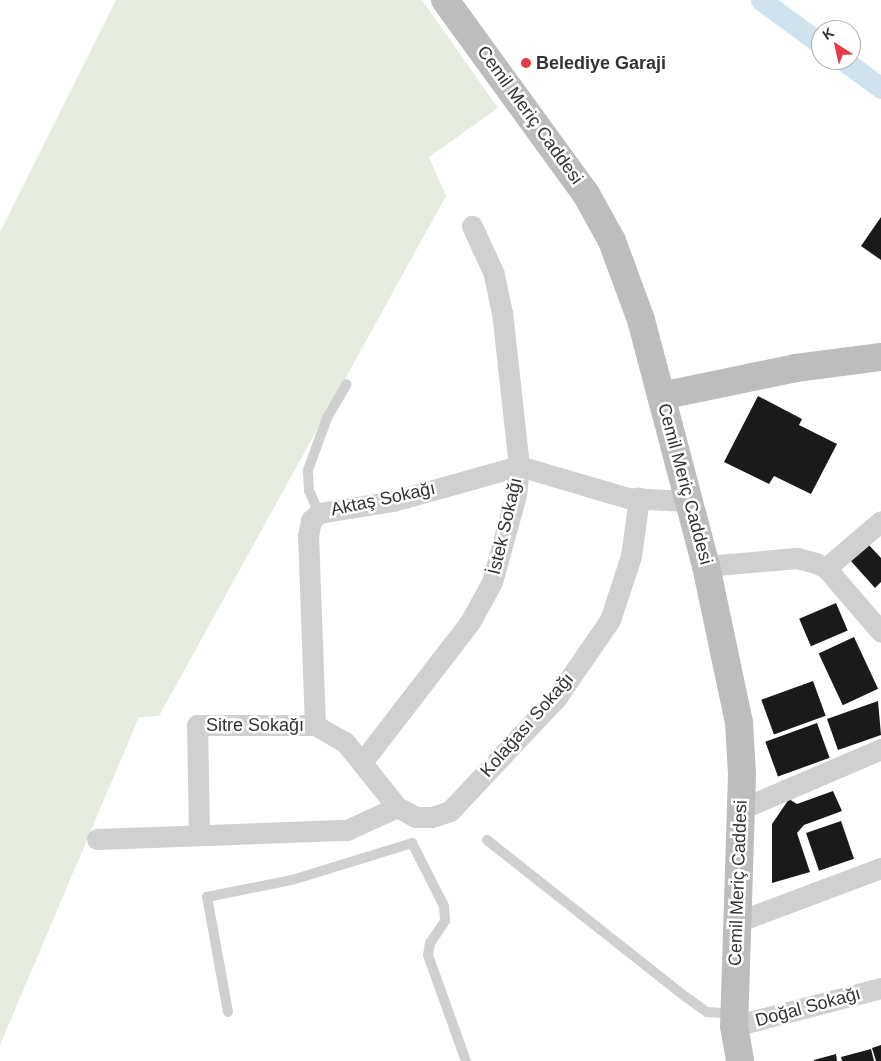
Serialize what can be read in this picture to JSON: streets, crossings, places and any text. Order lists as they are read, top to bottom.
{
  "streets": {
    "main road": ["Cemil Meriç Caddesi"],
    "street": [
      "Aktaş Sokağı",
      "İstek Sokağı",
      "Sitre Sokağı",
      "Kolağası Sokağı",
      "Doğal Sokağı"
    ]
  },
  "crossings": [
    ["Cemil Meriç Caddesi", "Doğal Sokağı"],
    ["Aktaş Sokağı", "İstek Sokağı"],
    ["Aktaş Sokağı", "Sitre Sokağı"],
    ["İstek Sokağı", "Sitre Sokağı"],
    ["İstek Sokağı", "Kolağası Sokağı"],
    ["Sitre Sokağı", "Kolağası Sokağı"]
  ],
  "places": ["Belediye Garaji"],
  "north": "top left"
}
